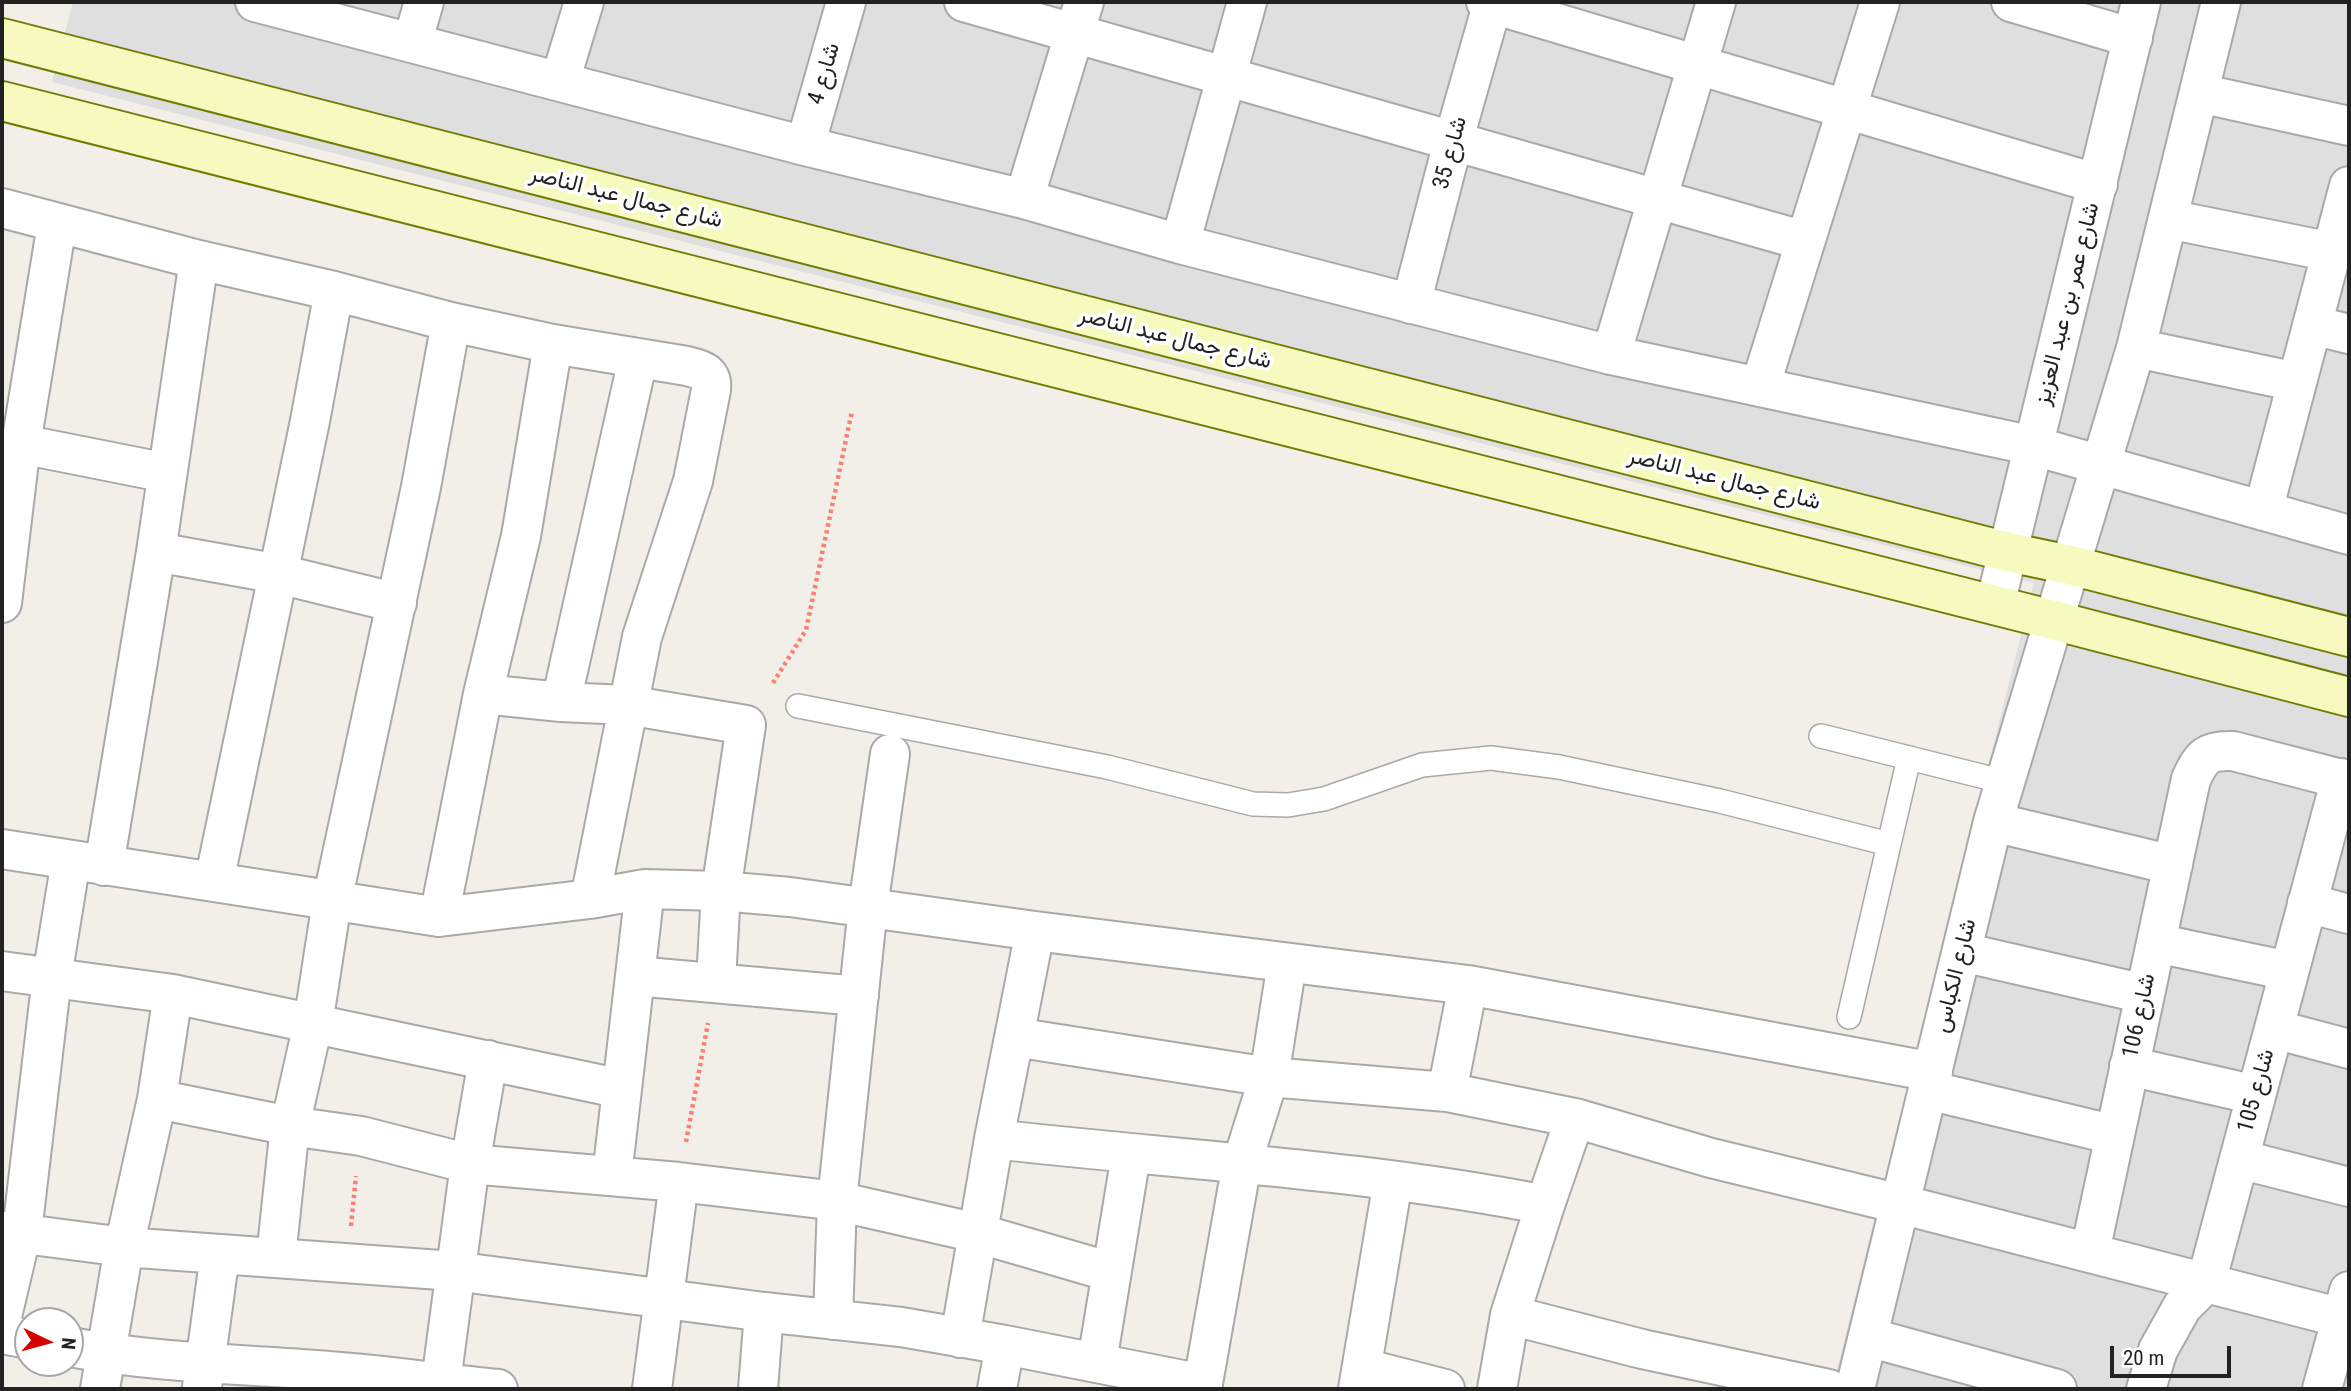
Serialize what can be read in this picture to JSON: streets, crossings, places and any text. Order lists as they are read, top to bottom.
{
  "streets": {
    "main road": ["شارع جمال عبد الناصر"],
    "street": [
      "شارع 4",
      "شارع 35",
      "شارع عمر بن عبد العزيز",
      "شارع الكباس",
      "شارع 106",
      "شارع 105"
    ]
  },
  "crossings": [
    ["شارع جمال عبد الناصر", "شارع عمر بن عبد العزيز"],
    ["شارع جمال عبد الناصر", "شارع الكباس"],
    ["شارع 106", "شارع 105"]
  ],
  "scale_bar": "20 m",
  "north": "right"
}
